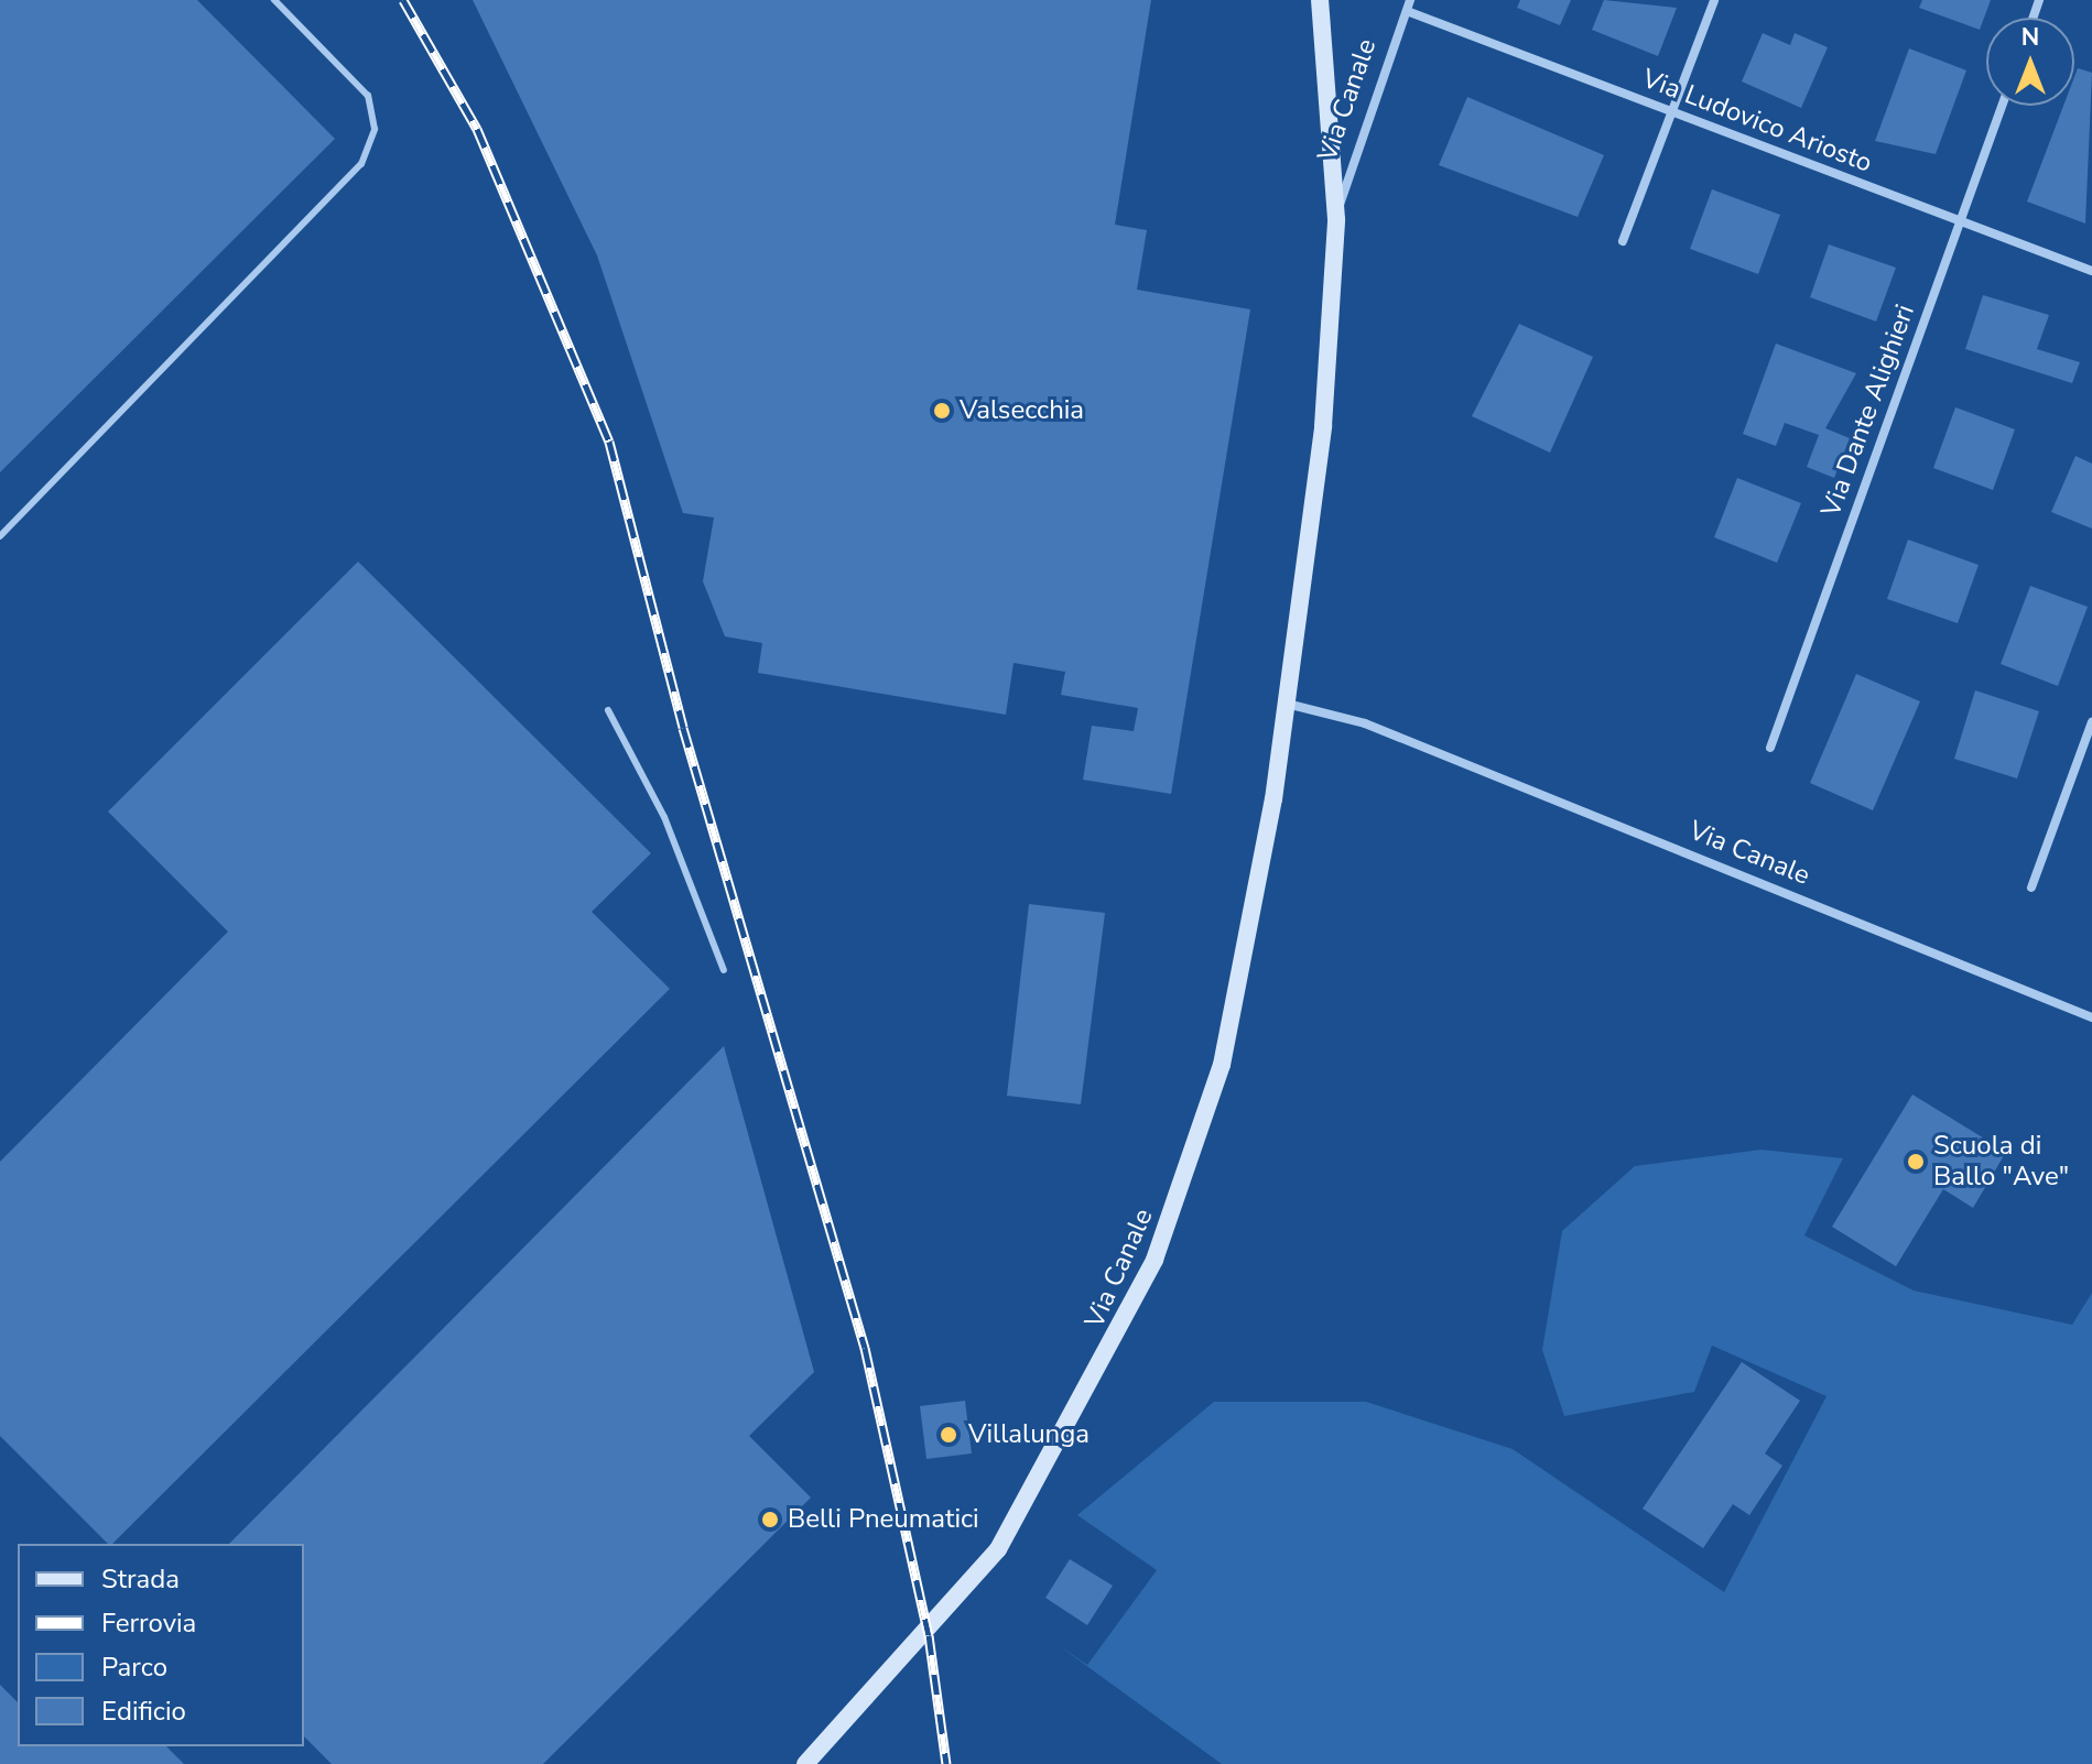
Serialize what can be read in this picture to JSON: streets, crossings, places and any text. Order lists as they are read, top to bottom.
{
  "streets": {
    "main road": ["Via Canale"],
    "street": ["Via Ludovico Ariosto", "Via Dante Alighieri"]
  },
  "crossings": [
    ["Via Canale", "Via Ludovico Ariosto"],
    ["Via Ludovico Ariosto", "Via Dante Alighieri"]
  ],
  "places": [
    "Valsecchia",
    "Scuola di Ballo \"Ave\"",
    "Villalunga",
    "Belli Pneumatici"
  ],
  "legend": [
    "Strada",
    "Ferrovia",
    "Parco",
    "Edificio"
  ],
  "north": "top"
}
